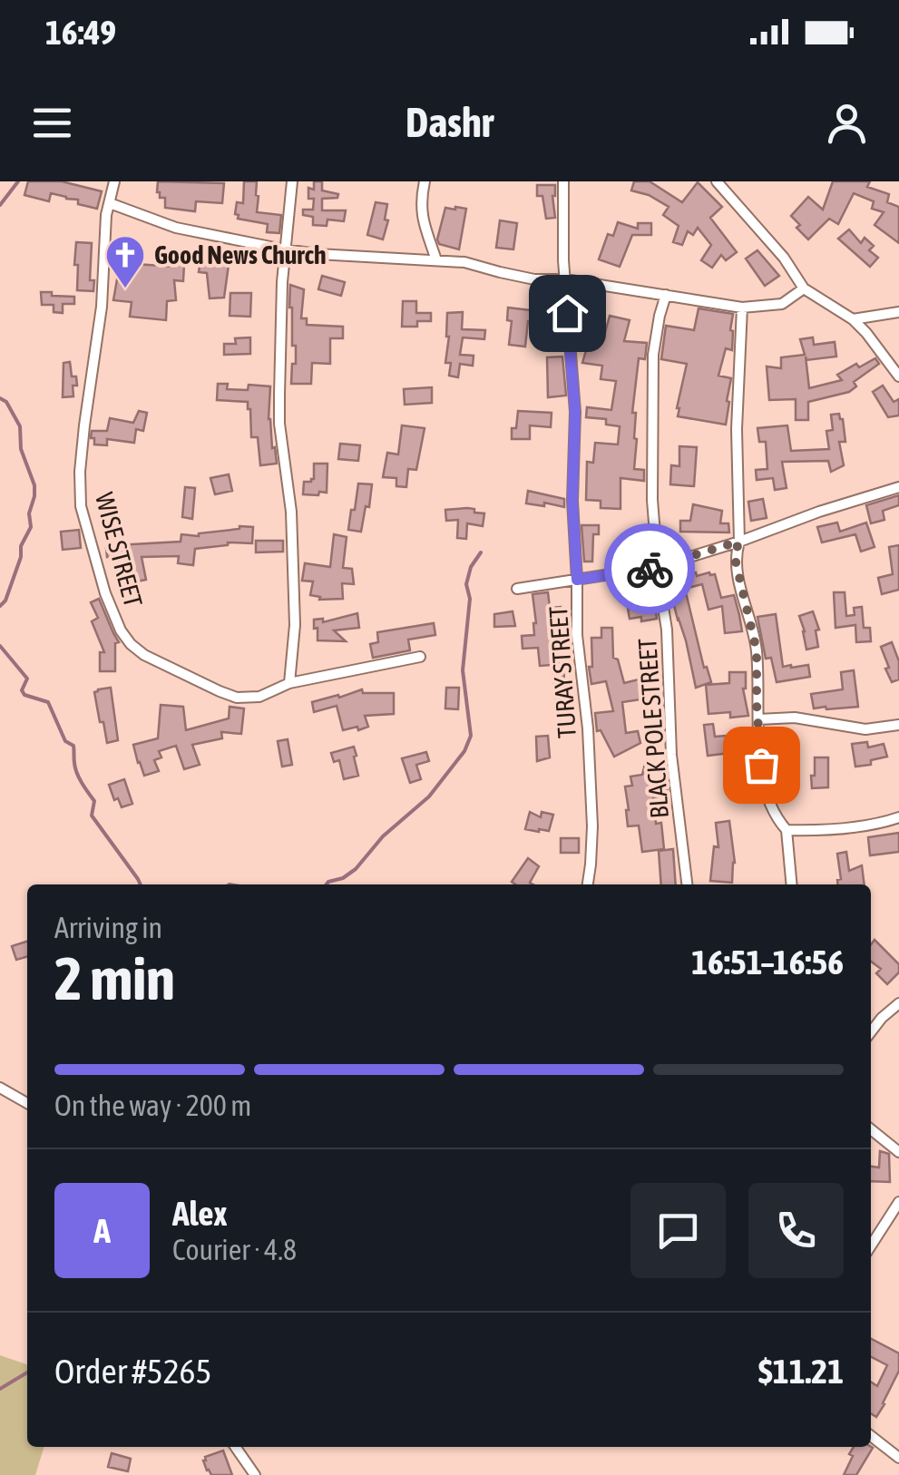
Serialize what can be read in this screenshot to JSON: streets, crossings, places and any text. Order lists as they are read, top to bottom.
{
  "streets": {
    "street": ["WISE STREET", "TURAY STREET", "BLACK POLE STREET"]
  },
  "places": {
    "church": ["Good News Church"]
  },
  "page": {
    "status": "16:49",
    "header": "Dashr",
    "heading": ["2 min", "Arriving in", "16:51–16:56"],
    "panel": [
      "Alex",
      "Courier · 4.8",
      "Order #5265",
      "$11.21"
    ],
    "bar": "On the way · 200 m",
    "round": "A"
  }
}
